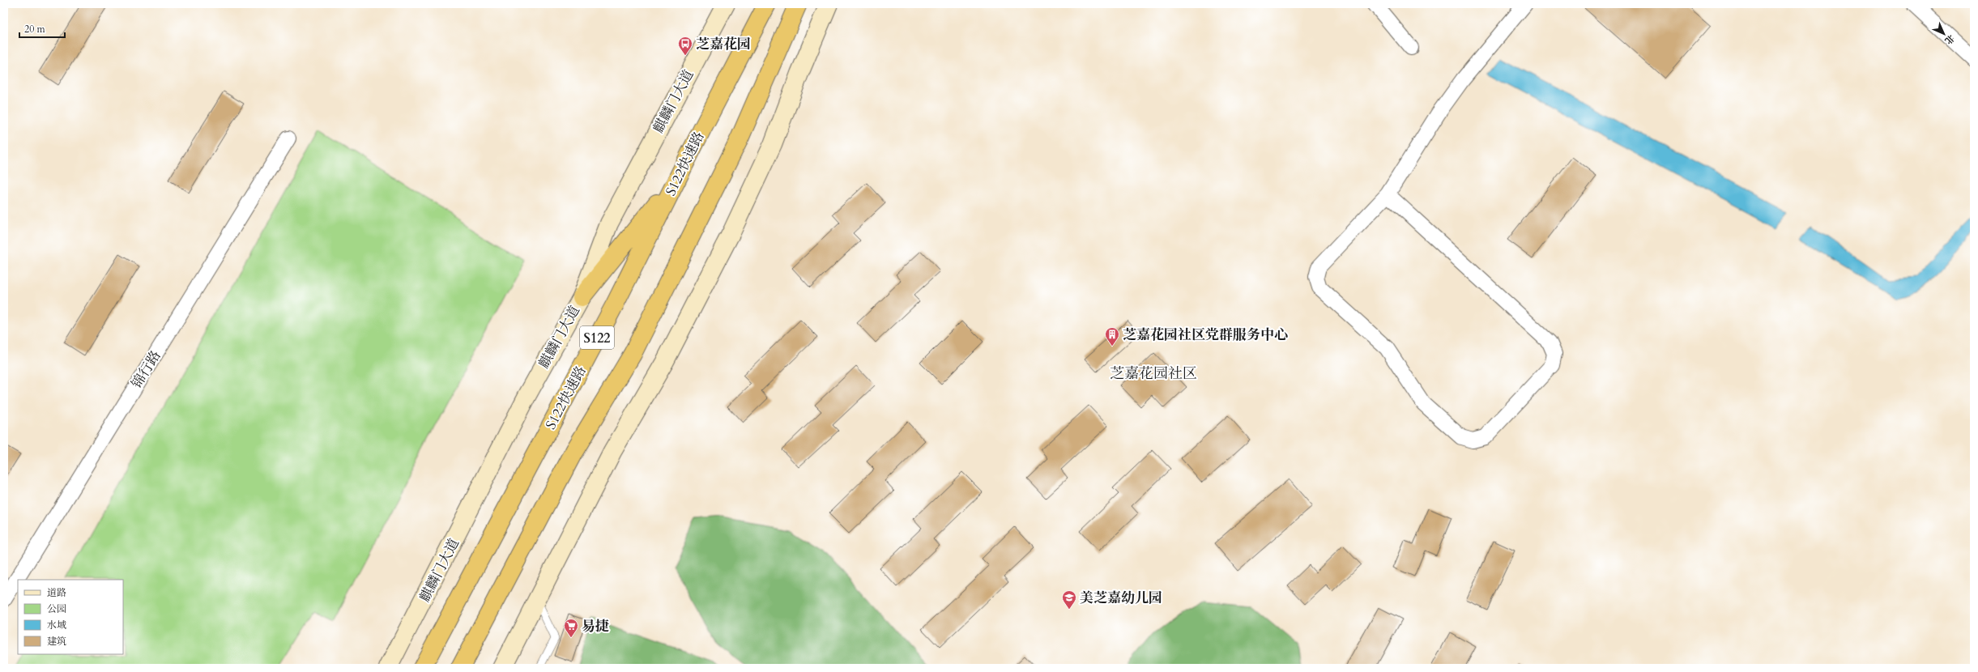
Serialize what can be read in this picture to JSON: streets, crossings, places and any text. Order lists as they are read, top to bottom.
{
  "streets": {
    "highway": ["S122快速路", "S122"],
    "street": ["麒麟门大道", "锦行路"]
  },
  "districts": ["芝嘉花园社区"],
  "places": {
    "bus stop": ["芝嘉花园"],
    "building": ["芝嘉花园社区党群服务中心"],
    "school or university": ["美芝嘉幼儿园"],
    "supermarket": ["易捷"]
  },
  "legend": [
    "道路",
    "公园",
    "水域",
    "建筑"
  ],
  "scale_bar": "20 m",
  "north": "bottom right"
}
